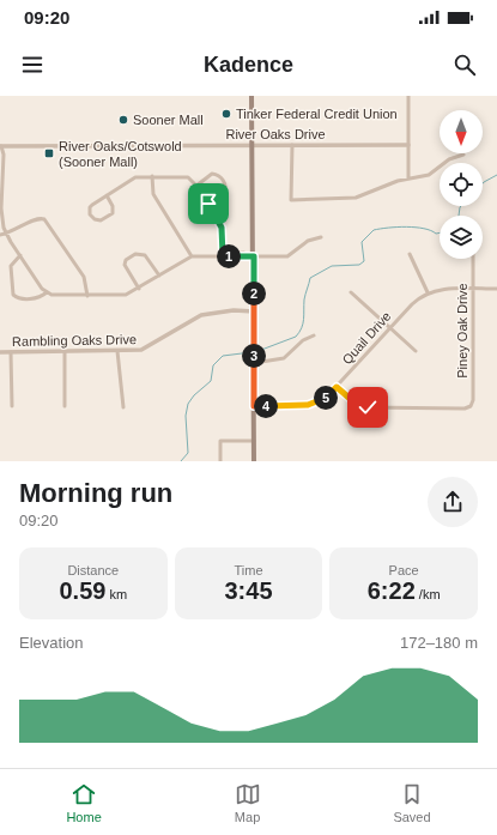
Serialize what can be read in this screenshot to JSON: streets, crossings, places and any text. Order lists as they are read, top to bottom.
{
  "streets": {
    "street": [
      "River Oaks Drive",
      "Piney Oak Drive",
      "Quail Drive",
      "Rambling Oaks Drive"
    ]
  },
  "crossings": [
    ["Piney Oak Drive", "Quail Drive"]
  ],
  "places": {
    "other": ["Tinker Federal Credit Union", "Sooner Mall"],
    "transit": ["River Oaks/Cotswold (Sooner Mall)"]
  },
  "north": "bottom",
  "page": {
    "status": "09:20",
    "header": "Kadence",
    "pins": [
      "1",
      "2",
      "3",
      "5",
      "4"
    ],
    "heading": ["Morning run", "09:20"],
    "stats": [
      ["Distance", "0.59 km"],
      ["Time", "3:45"],
      ["Pace", "6:22 /km"]
    ],
    "chart": ["Elevation", "172–180 m"],
    "tabs": ["Home", "Map", "Saved"]
  }
}
